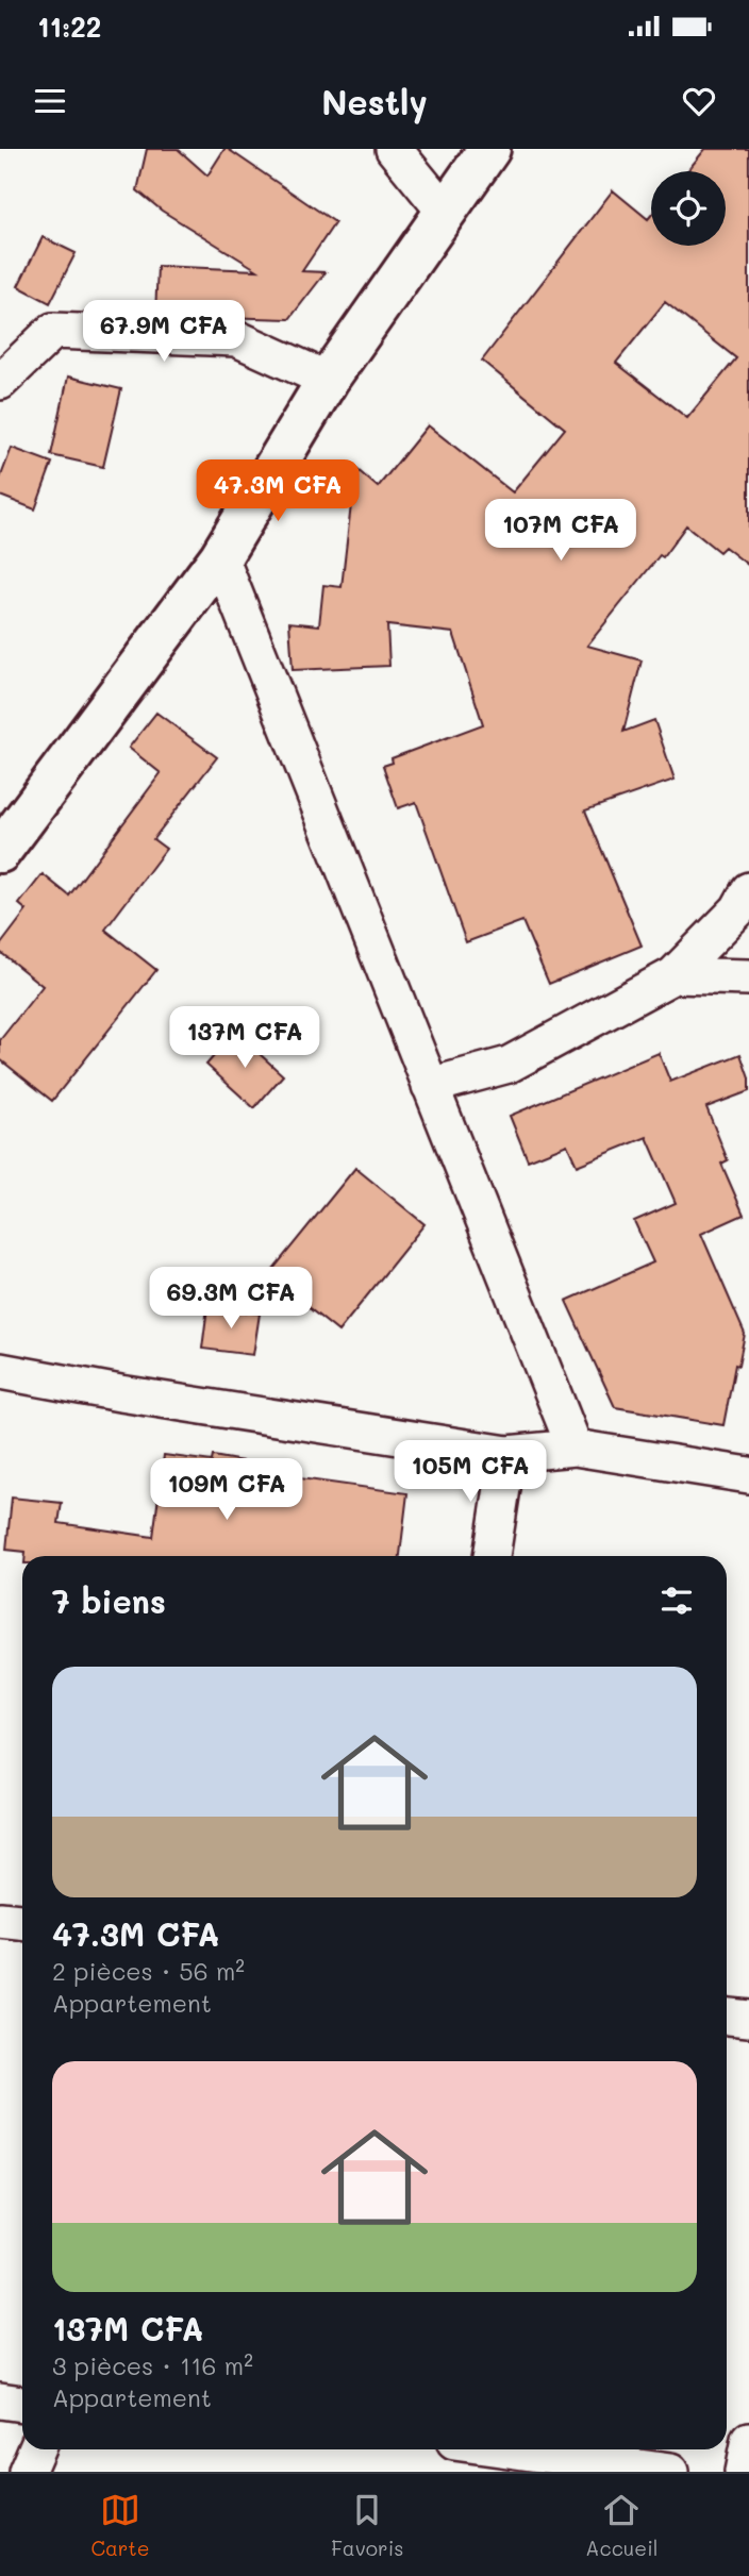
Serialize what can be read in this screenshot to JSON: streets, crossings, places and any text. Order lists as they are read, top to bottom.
{
  "page": {
    "status": "11:22",
    "header": "Nestly",
    "price": [
      "67.9M CFA",
      "47.3M CFA",
      "107M CFA",
      "137M CFA",
      "69.3M CFA",
      "105M CFA",
      "109M CFA"
    ],
    "heading": "7 biens",
    "list": [
      {
        "name": "47.3M CFA",
        "note": "2 pièces · 56 m² · Appartement"
      },
      {
        "name": "137M CFA",
        "note": "3 pièces · 116 m² · Appartement"
      }
    ],
    "tabs": ["Carte", "Favoris", "Accueil"]
  }
}
